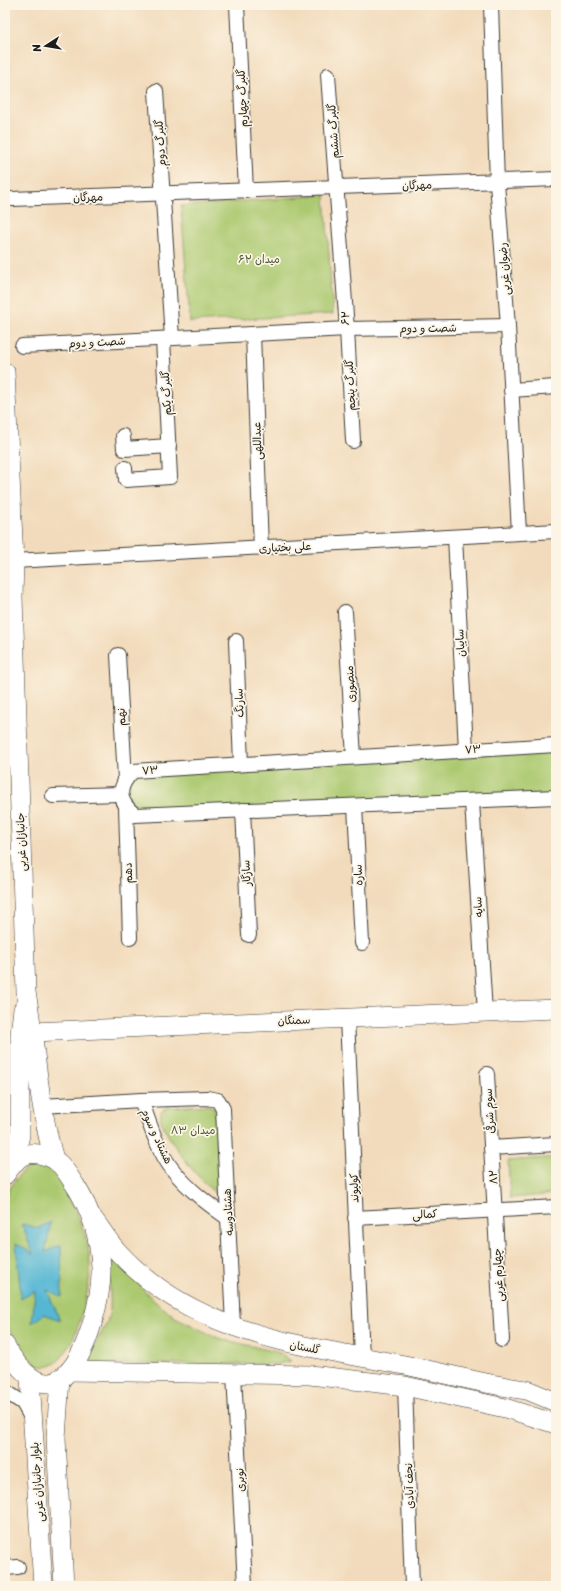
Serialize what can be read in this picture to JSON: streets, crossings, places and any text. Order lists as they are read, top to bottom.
{
  "streets": {
    "main road": [
      "جانبازان غربی",
      "سمنگان",
      "گلستان",
      "بلوار جانبازان غربی"
    ],
    "street": [
      "گلبرگ چهارم",
      "گلبرگ ششم",
      "گلبرگ دوم",
      "مهرگان",
      "رضوان غربی",
      "۶۲",
      "شصت و دوم",
      "گلبرگ پنجم",
      "گلبرگ یکم",
      "عبداللهی",
      "علی بختیاری",
      "سایبان",
      "منصوری",
      "سارنگ",
      "نهم",
      "۷۳",
      "دهم",
      "سازگار",
      "ساره",
      "سایه",
      "سوم شرقی",
      "هشتاد و سوم",
      "۸۲",
      "کولیوند",
      "هشتادوسه",
      "کمالی",
      "چهارم غربی",
      "نوبری",
      "نجف آبادی"
    ]
  },
  "crossings": [
    ["گلبرگ ششم", "مهرگان"],
    ["گلبرگ ششم", "۶۲"],
    ["گلبرگ دوم", "مهرگان"],
    ["مهرگان", "رضوان غربی"],
    ["مهرگان", "۶۲"],
    ["رضوان غربی", "شصت و دوم"],
    ["رضوان غربی", "علی بختیاری"],
    ["۶۲", "شصت و دوم"],
    ["۶۲", "گلبرگ پنجم"],
    ["۶۲", "گلبرگ یکم"],
    ["۶۲", "عبداللهی"],
    ["شصت و دوم", "گلبرگ پنجم"],
    ["شصت و دوم", "گلبرگ یکم"],
    ["عبداللهی", "علی بختیاری"],
    ["علی بختیاری", "سایبان"],
    ["علی بختیاری", "جانبازان غربی"],
    ["سایبان", "۷۳"],
    ["منصوری", "۷۳"],
    ["سارنگ", "۷۳"],
    ["نهم", "۷۳"],
    ["جانبازان غربی", "سمنگان"],
    ["جانبازان غربی", "هشتاد و سوم"],
    ["سایه", "سمنگان"],
    ["سمنگان", "کولیوند"],
    ["سوم شرقی", "۸۲"],
    ["هشتاد و سوم", "هشتادوسه"],
    ["۸۲", "کمالی"],
    ["۸۲", "چهارم غربی"],
    ["کولیوند", "کمالی"],
    ["کولیوند", "گلستان"],
    ["هشتادوسه", "گلستان"],
    ["کمالی", "چهارم غربی"]
  ],
  "parks": ["میدان ۶۲", "میدان ۸۳"],
  "north": "left"
}
